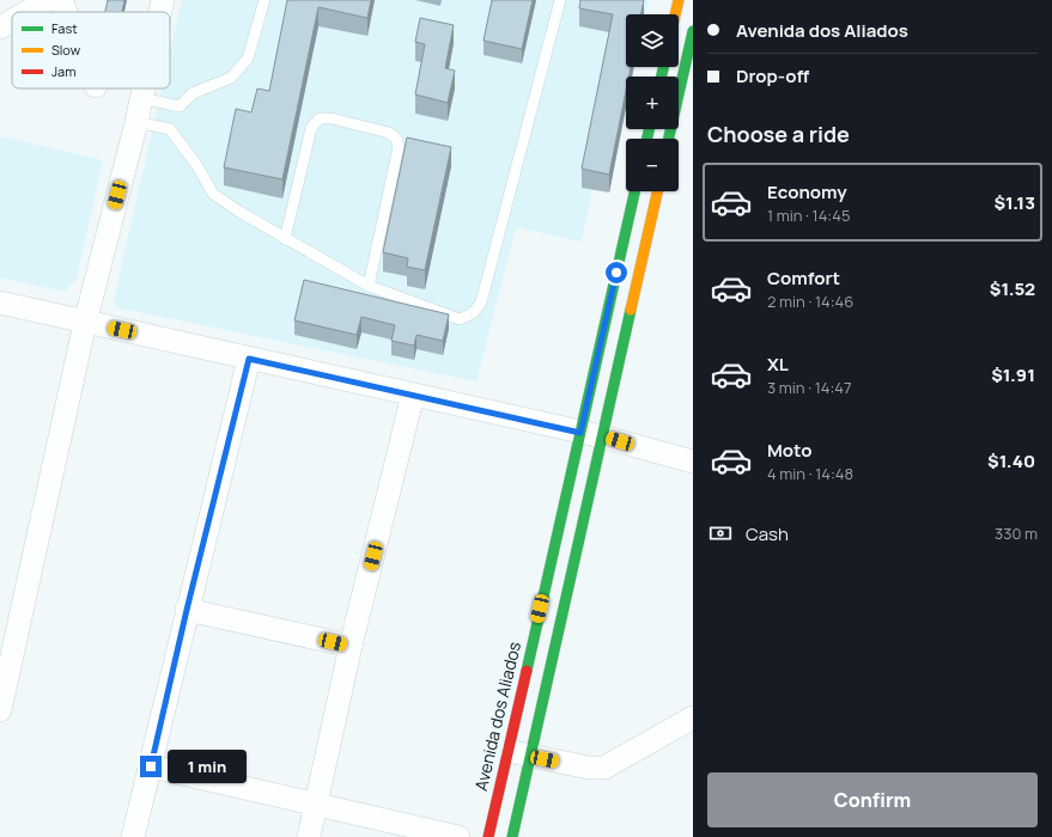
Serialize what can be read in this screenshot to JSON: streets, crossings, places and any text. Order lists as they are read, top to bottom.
{
  "streets": {
    "main road": ["Avenida dos Aliados"]
  },
  "legend": ["Fast", "Slow", "Jam"],
  "page": {
    "banner": ["Avenida dos Aliados", "Drop-off"],
    "map_buttons": ["+", "−"],
    "heading": "Choose a ride",
    "list": [
      {
        "name": "Economy",
        "note": "1 min · 14:45",
        "value": "$1.13"
      },
      {
        "name": "Comfort",
        "note": "2 min · 14:46",
        "value": "$1.52"
      },
      {
        "name": "XL",
        "note": "3 min · 14:47",
        "value": "$1.91"
      },
      {
        "name": "Moto",
        "note": "4 min · 14:48",
        "value": "$1.40"
      }
    ],
    "pay": ["Cash", "330 m"],
    "bubble": "1 min",
    "buttons": "Confirm"
  }
}
